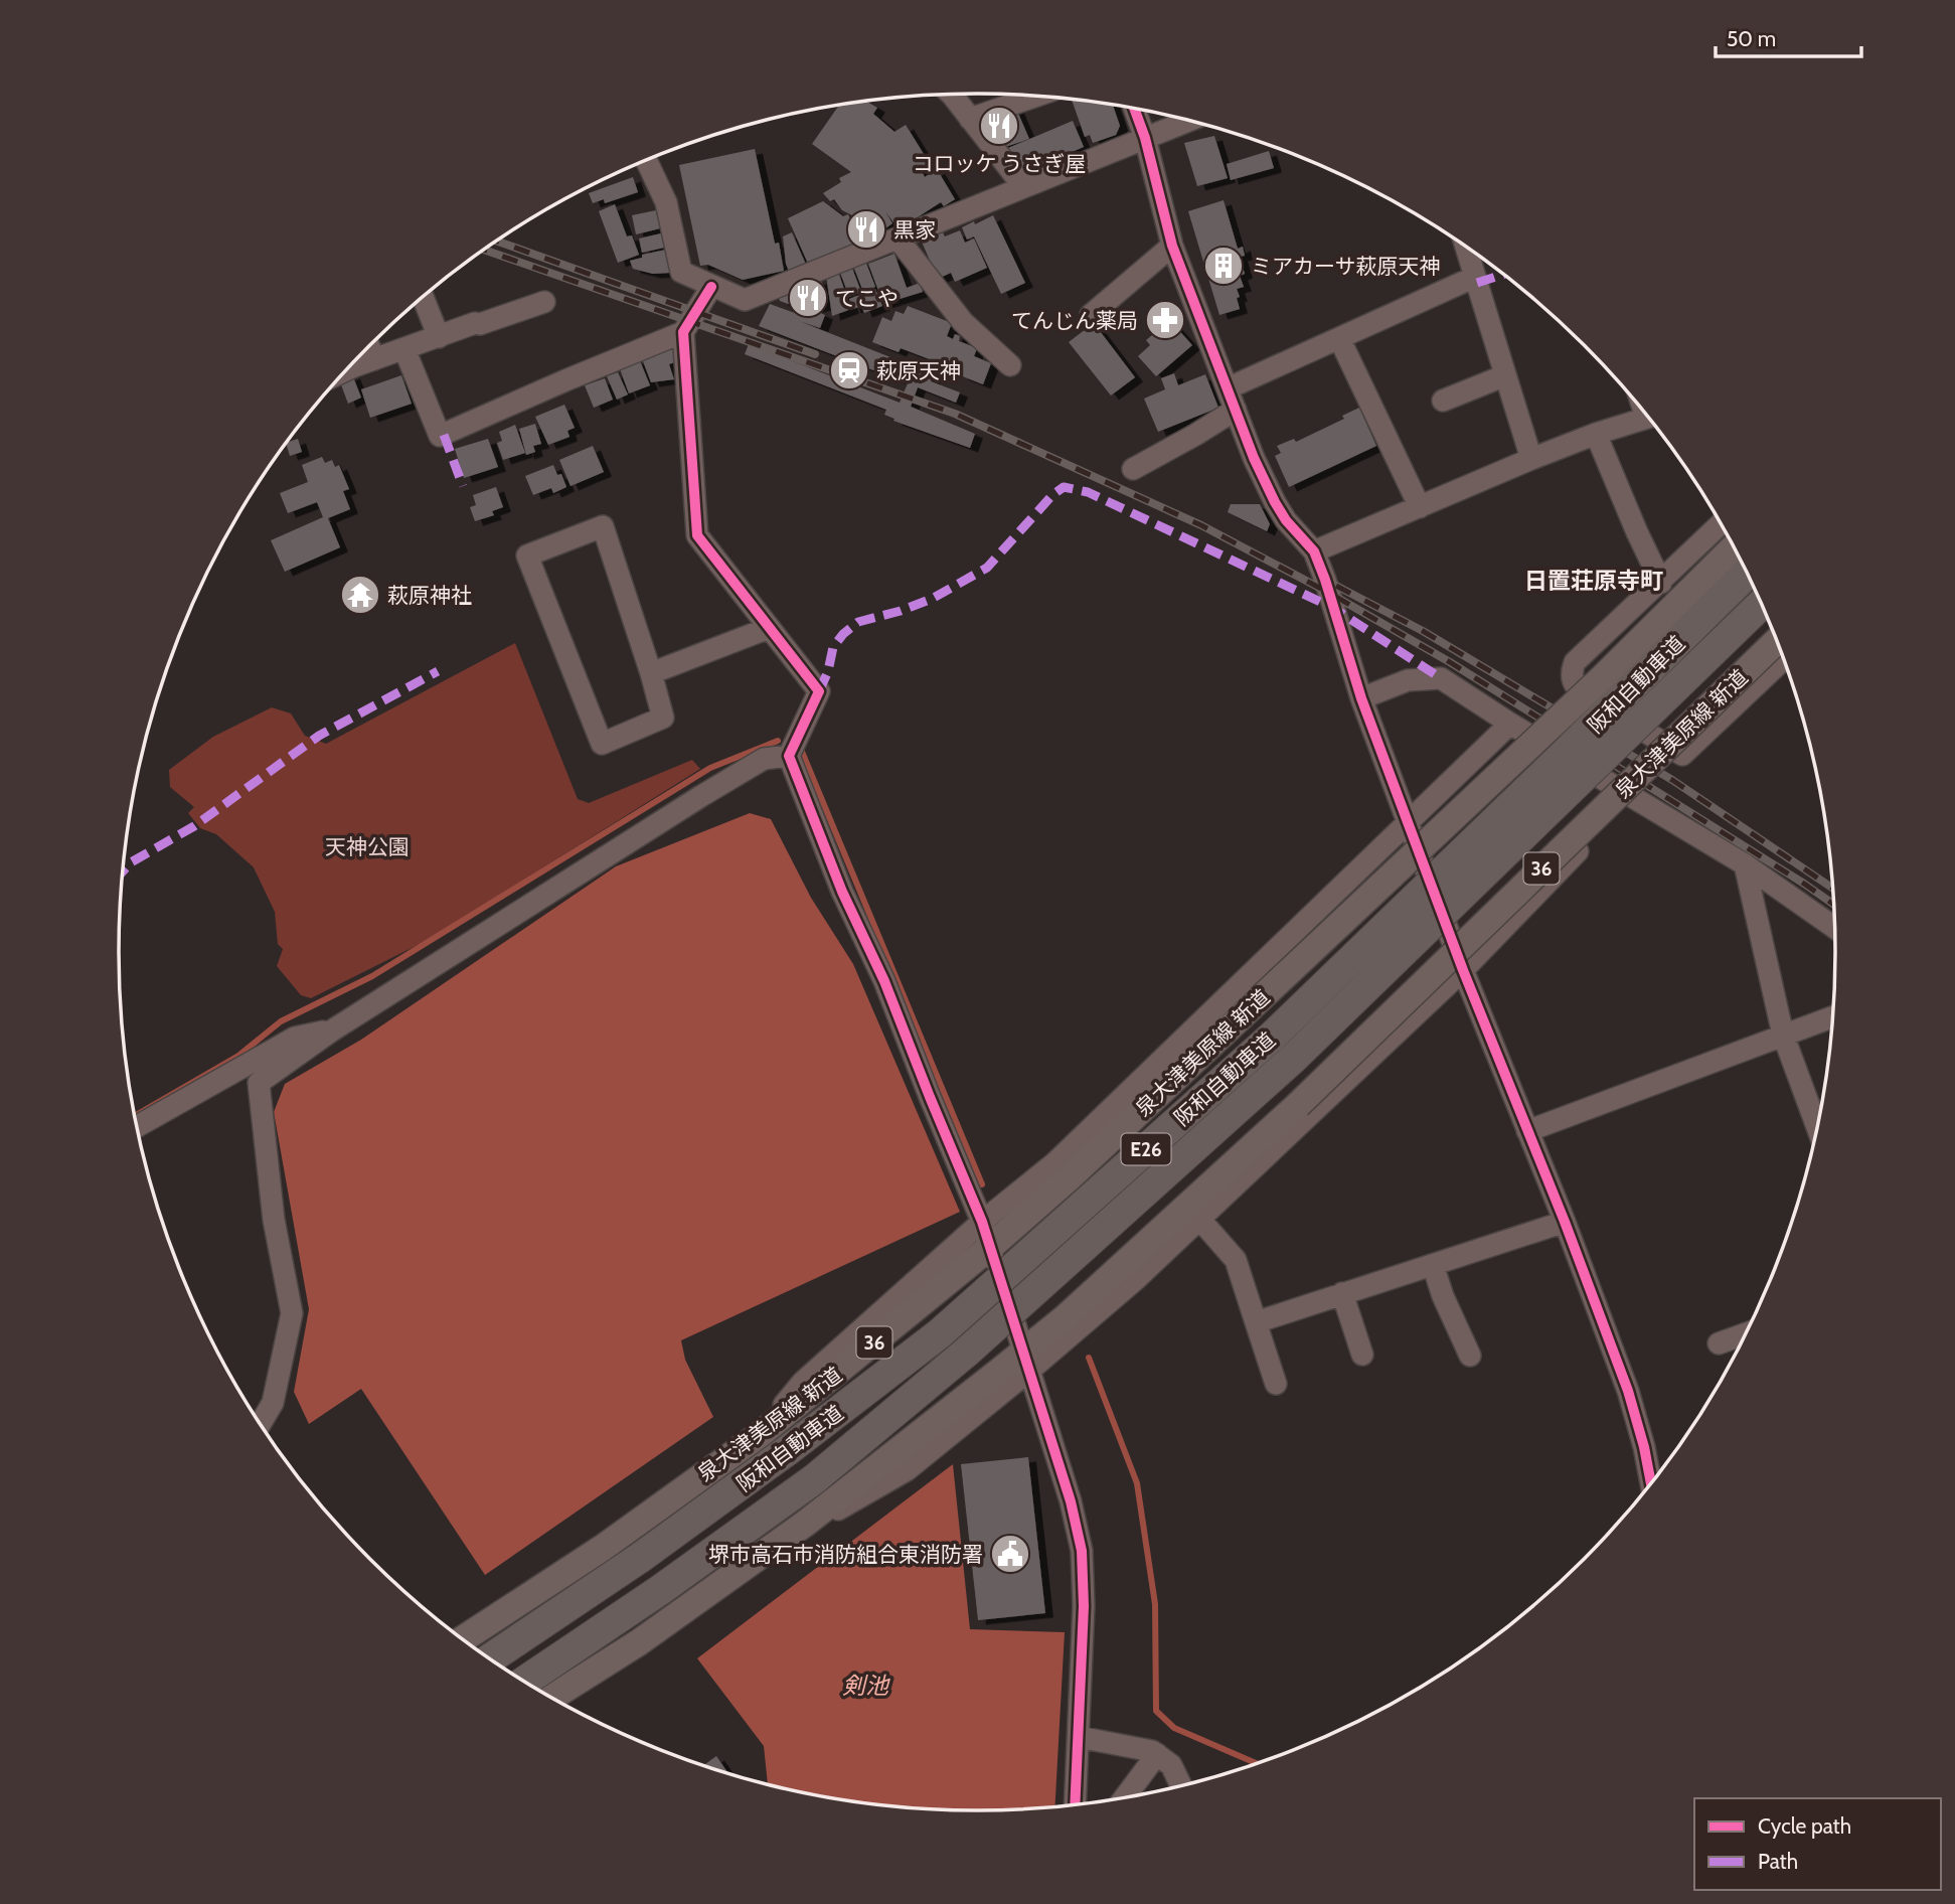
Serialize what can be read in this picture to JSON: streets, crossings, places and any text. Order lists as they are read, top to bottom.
{
  "streets": {
    "highway": ["阪和自動車道", "E26"],
    "main road": ["泉大津美原線 新道", "36"]
  },
  "districts": ["日置荘原寺町"],
  "water": ["剣池"],
  "parks": ["天神公園"],
  "places": {
    "restaurant": ["コロッケ うさぎ屋", "黒家", "てこや"],
    "building": ["ミアカーサ萩原天神"],
    "pharmacy": ["てんじん薬局"],
    "station": ["萩原天神"],
    "temple": ["萩原神社"],
    "public building": ["堺市高石市消防組合東消防署"]
  },
  "legend": ["Cycle path", "Path"],
  "scale_bar": "50 m"
}
